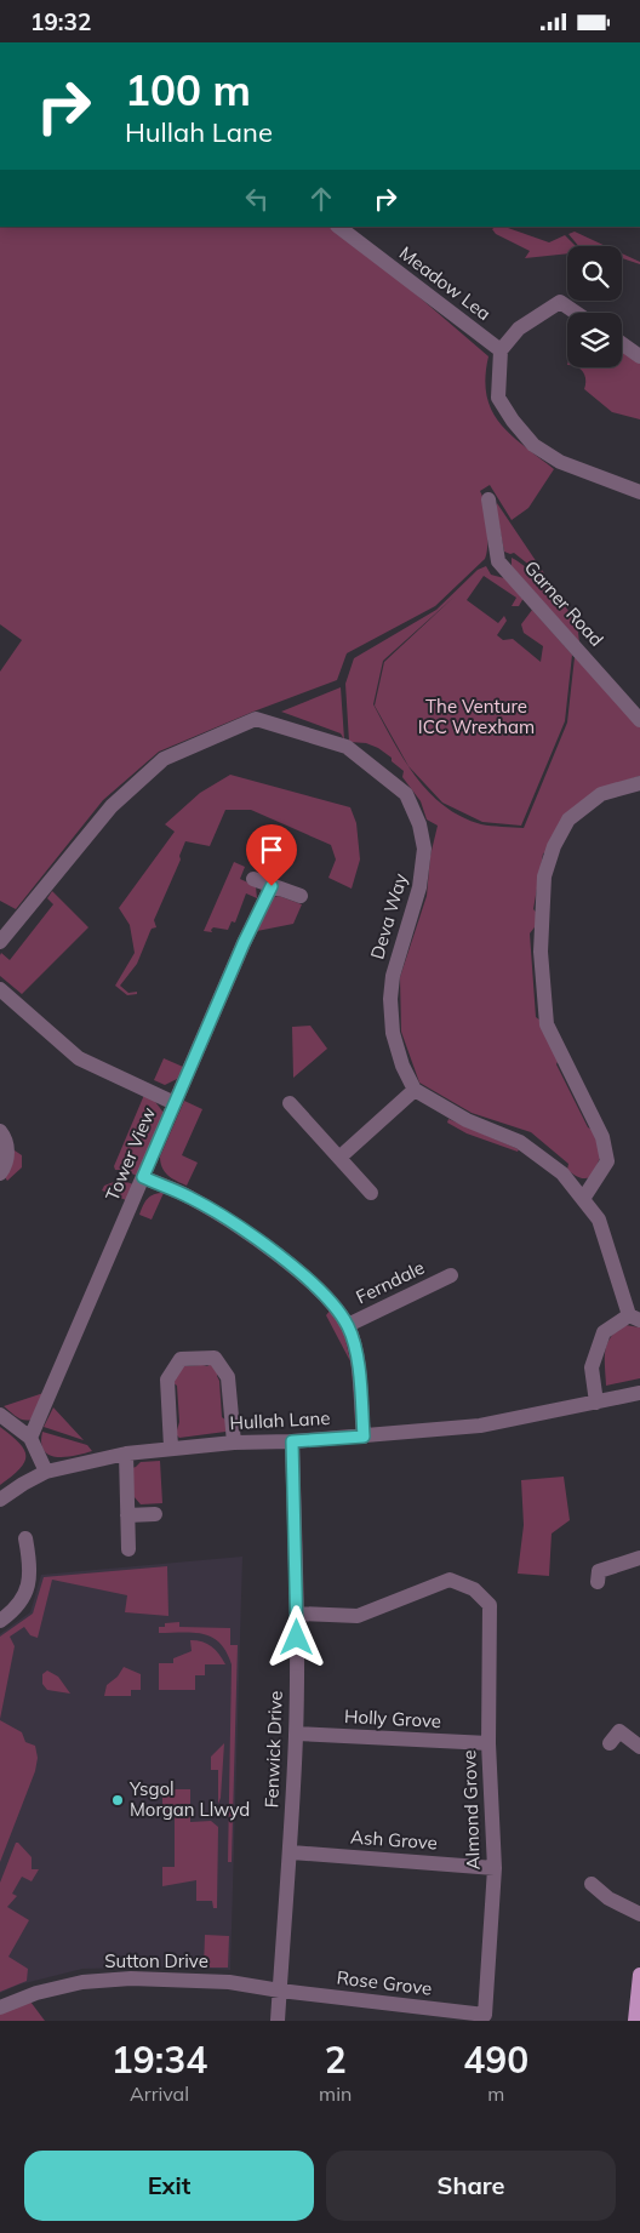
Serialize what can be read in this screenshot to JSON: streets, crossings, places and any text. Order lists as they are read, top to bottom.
{
  "streets": {
    "street": [
      "Meadow Lea",
      "Garner Road",
      "Deva Way",
      "Tower View",
      "Ferndale",
      "Hullah Lane",
      "Holly Grove",
      "Fenwick Drive",
      "Almond Grove",
      "Ash Grove",
      "Sutton Drive",
      "Rose Grove"
    ]
  },
  "crossings": [
    ["Hullah Lane", "Fenwick Drive"],
    ["Holly Grove", "Fenwick Drive"],
    ["Holly Grove", "Almond Grove"],
    ["Fenwick Drive", "Almond Grove"],
    ["Fenwick Drive", "Ash Grove"],
    ["Fenwick Drive", "Sutton Drive"],
    ["Fenwick Drive", "Rose Grove"],
    ["Almond Grove", "Ash Grove"],
    ["Almond Grove", "Rose Grove"],
    ["Sutton Drive", "Rose Grove"]
  ],
  "parks": ["The Venture ICC Wrexham"],
  "places": ["Ysgol Morgan Llwyd"],
  "page": {
    "status": "19:32",
    "turn": ["100 m", "Hullah Lane"],
    "eta": [
      "19:34",
      "Arrival",
      "2",
      "min",
      "490",
      "m"
    ],
    "buttons": ["Exit", "Share"]
  }
}
